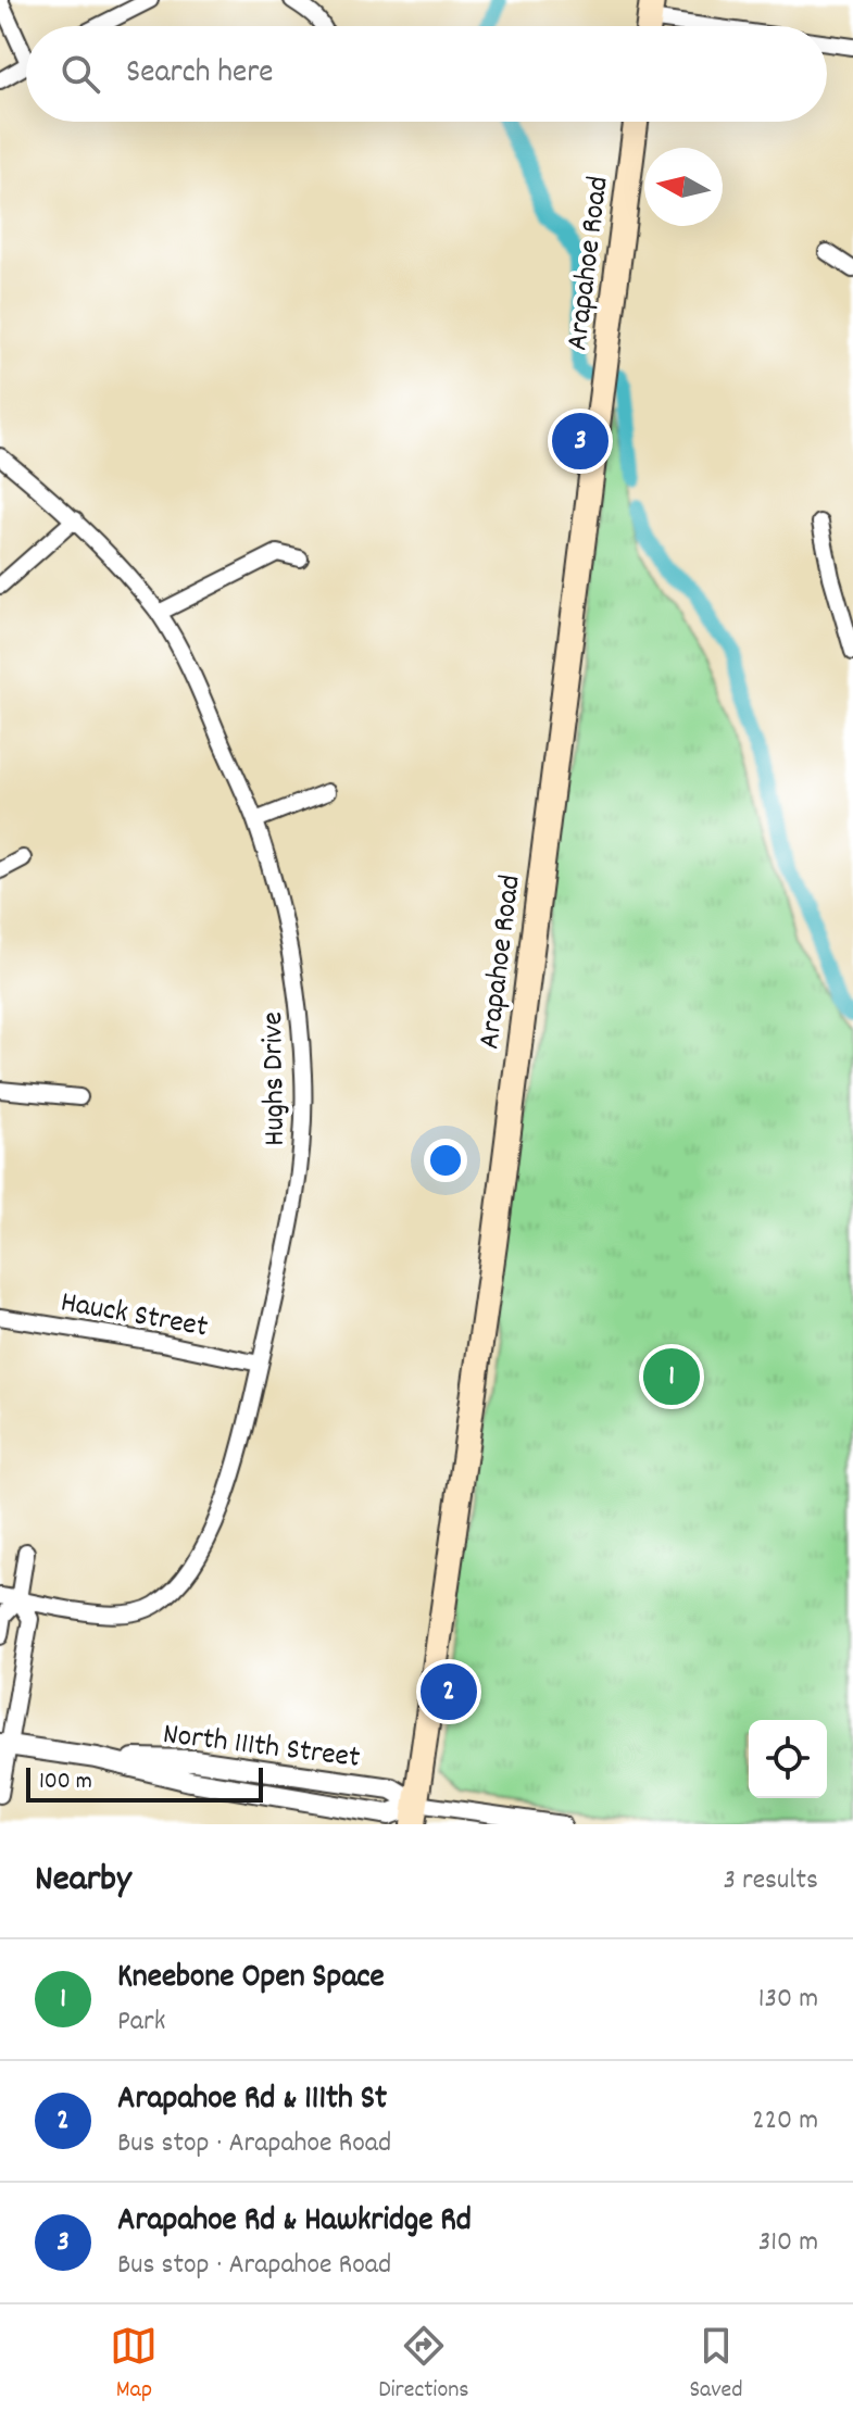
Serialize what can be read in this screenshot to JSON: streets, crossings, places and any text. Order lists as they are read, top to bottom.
{
  "streets": {
    "main road": ["Arapahoe Road"],
    "street": ["Hughs Drive", "Hauck Street", "North 111th Street"]
  },
  "crossings": [
    ["Arapahoe Road", "North 111th Street"],
    ["Hughs Drive", "Hauck Street"]
  ],
  "scale_bar": "100 m",
  "north": "left",
  "page": {
    "search": "Search here",
    "pins": ["3", "1", "2"],
    "scale": "100 m",
    "heading": ["Nearby", "3 results"],
    "list": [
      {
        "mark": "1",
        "name": "Kneebone Open Space",
        "note": "Park",
        "value": "130 m"
      },
      {
        "mark": "2",
        "name": "Arapahoe Rd & 111th St",
        "note": "Bus stop · Arapahoe Road",
        "value": "220 m"
      },
      {
        "mark": "3",
        "name": "Arapahoe Rd & Hawkridge Rd",
        "note": "Bus stop · Arapahoe Road",
        "value": "310 m"
      }
    ],
    "nav": ["Map", "Directions", "Saved"]
  }
}
